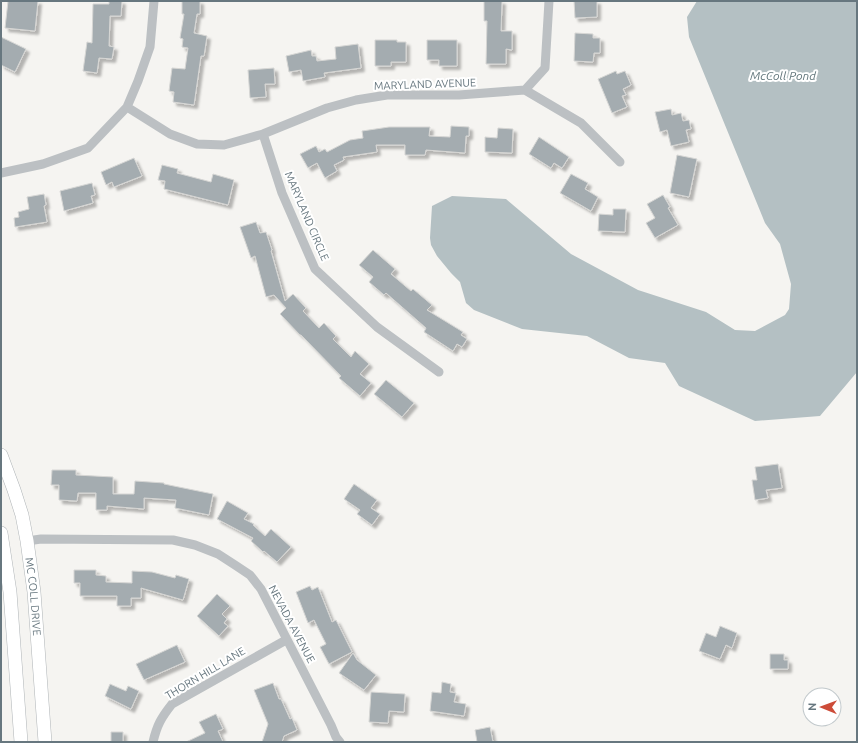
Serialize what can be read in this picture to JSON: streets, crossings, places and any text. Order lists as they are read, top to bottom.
{
  "streets": {
    "main road": ["MC COLL DRIVE"],
    "street": [
      "MARYLAND AVENUE",
      "MARYLAND CIRCLE",
      "NEVADA AVENUE",
      "THORN HILL LANE"
    ]
  },
  "crossings": [
    ["MARYLAND AVENUE", "MARYLAND CIRCLE"],
    ["MC COLL DRIVE", "NEVADA AVENUE"],
    ["NEVADA AVENUE", "THORN HILL LANE"]
  ],
  "water": ["McColl Pond"],
  "north": "left"
}
